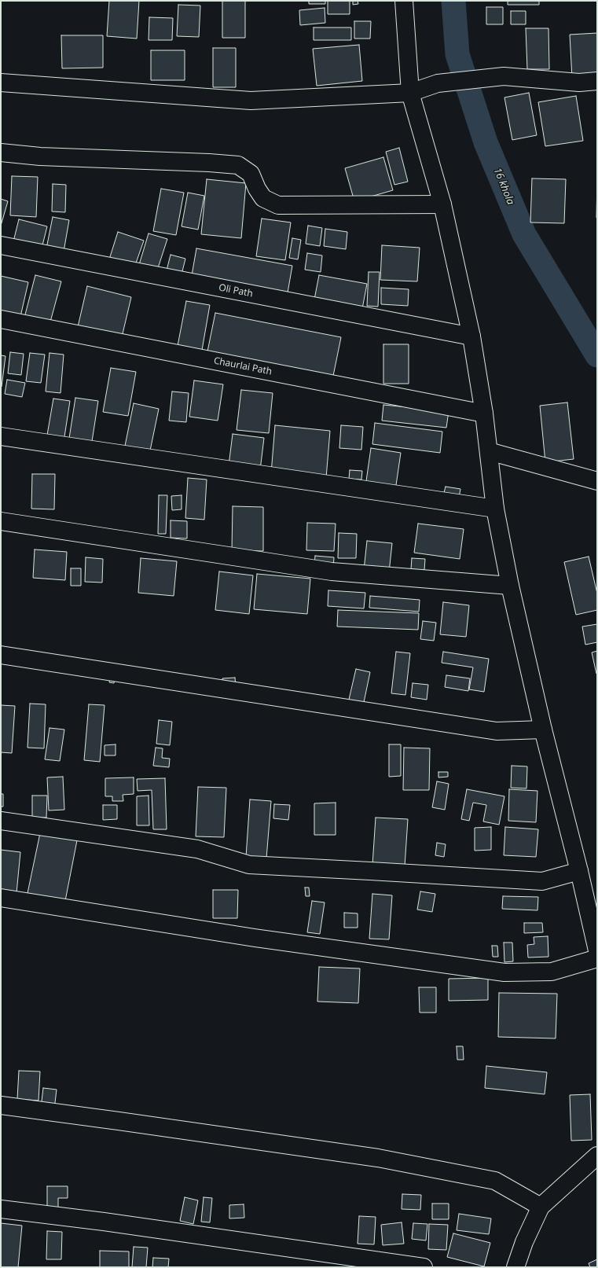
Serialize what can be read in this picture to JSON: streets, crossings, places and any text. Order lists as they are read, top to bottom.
{
  "streets": {
    "street": ["Oli Path", "Chaurlai Path"]
  },
  "water": ["16 khola"]
}
